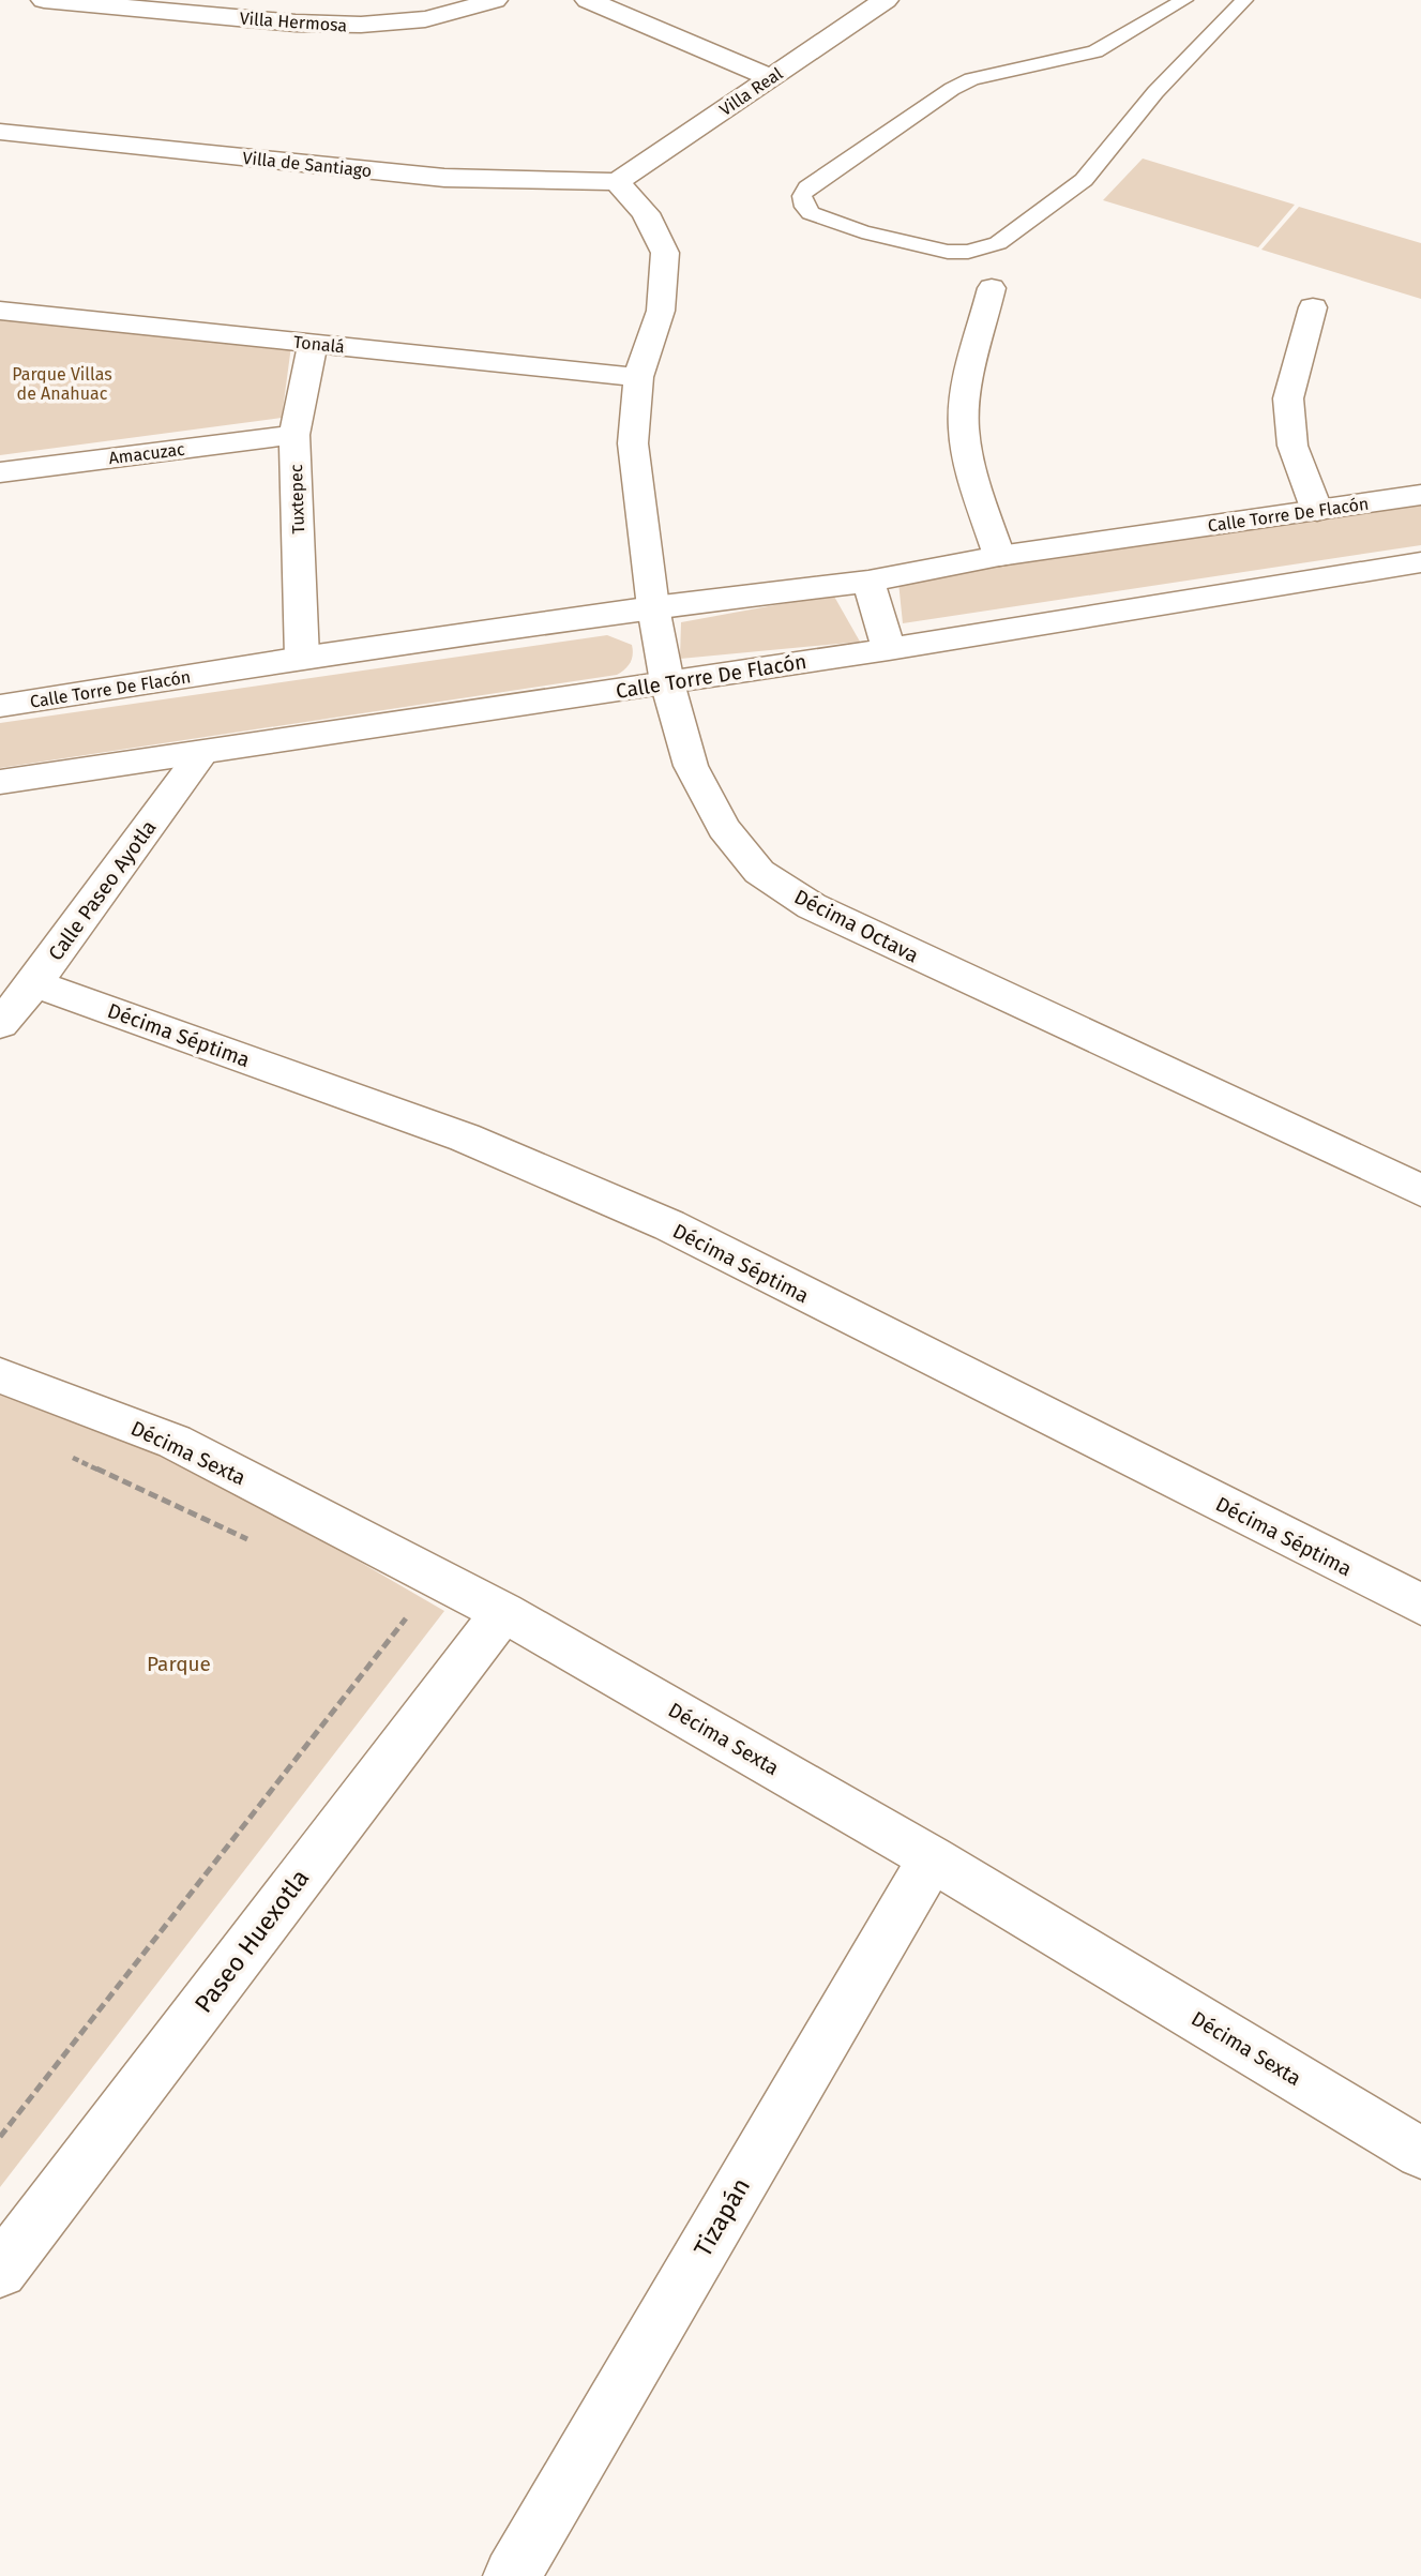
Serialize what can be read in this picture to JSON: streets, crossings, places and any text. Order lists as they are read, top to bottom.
{
  "streets": {
    "street": [
      "Villa Hermosa",
      "Villa Real",
      "Villa de Santiago",
      "Tonalá",
      "Amacuzac",
      "Tuxtepec",
      "Calle Torre De Flacón",
      "Calle Paseo Ayotla",
      "Décima Octava",
      "Décima Séptima",
      "Décima Sexta",
      "Paseo Huexotla",
      "Tizapán"
    ]
  },
  "crossings": [
    ["Villa Real", "Villa de Santiago"],
    ["Villa Real", "Décima Octava"],
    ["Villa de Santiago", "Décima Octava"],
    ["Tonalá", "Tuxtepec"],
    ["Tonalá", "Décima Octava"],
    ["Amacuzac", "Tuxtepec"],
    ["Tuxtepec", "Calle Torre De Flacón"],
    ["Calle Torre De Flacón", "Calle Paseo Ayotla"],
    ["Calle Torre De Flacón", "Décima Octava"],
    ["Calle Paseo Ayotla", "Décima Séptima"],
    ["Décima Sexta", "Paseo Huexotla"],
    ["Décima Sexta", "Tizapán"]
  ],
  "parks": ["Parque Villas de Anahuac", "Parque"]
}
